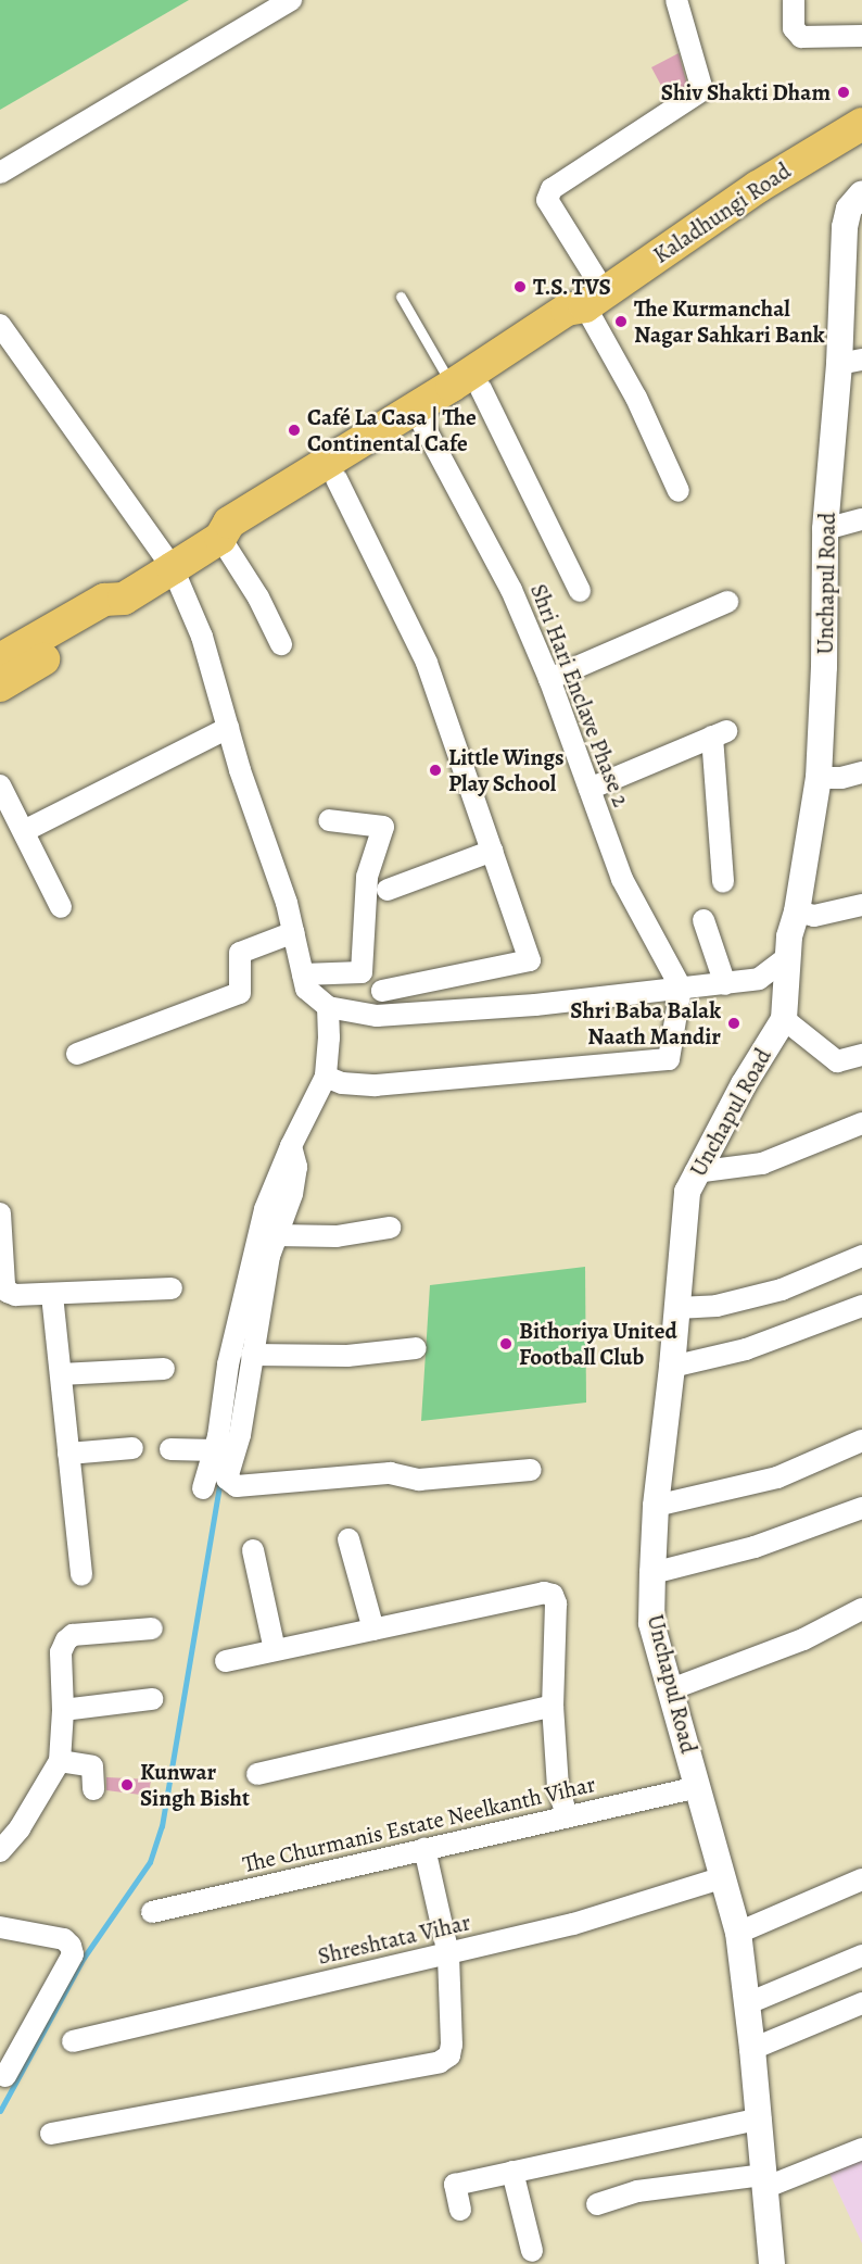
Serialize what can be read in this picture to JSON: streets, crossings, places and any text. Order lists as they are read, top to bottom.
{
  "streets": {
    "main road": ["Kaladhungi Road"],
    "street": [
      "Unchapul Road",
      "Shri Hari Enclave Phase 2",
      "The Churmanis Estate Neelkanth Vihar",
      "Shreshtata Vihar"
    ]
  },
  "crossings": [
    ["Kaladhungi Road", "Shri Hari Enclave Phase 2"],
    ["Unchapul Road", "The Churmanis Estate Neelkanth Vihar"],
    ["Unchapul Road", "Shreshtata Vihar"]
  ],
  "places": [
    "Shiv Shakti Dham",
    "T.S. TVS",
    "The Kurmanchal Nagar Sahkari Bank",
    "Café La Casa | The Continental Cafe",
    "Little Wings Play School",
    "Shri Baba Balak Naath Mandir",
    "Bithoriya United Football Club",
    "Kunwar Singh Bisht"
  ]
}
